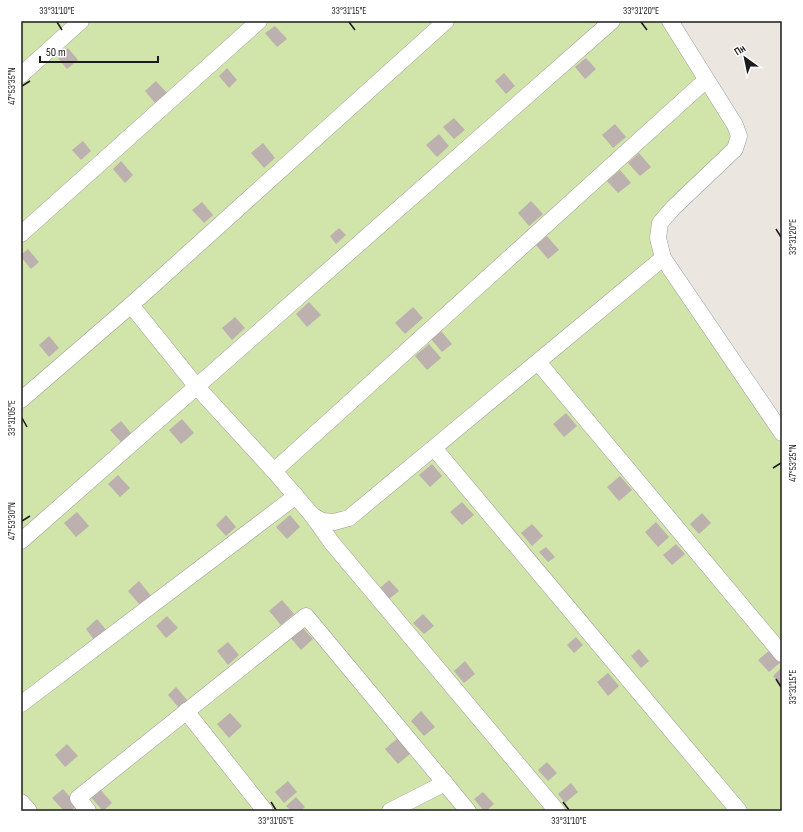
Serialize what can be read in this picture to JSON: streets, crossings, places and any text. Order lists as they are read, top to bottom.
{
  "scale_bar": "50 m",
  "north": "top left",
  "coordinates": [
    "33°31'10\"E",
    "33°31'15\"E",
    "33°31'20\"E",
    "47°53'35\"N",
    "33°31'05\"E",
    "47°53'25\"N",
    "47°53'30\"N"
  ]
}
